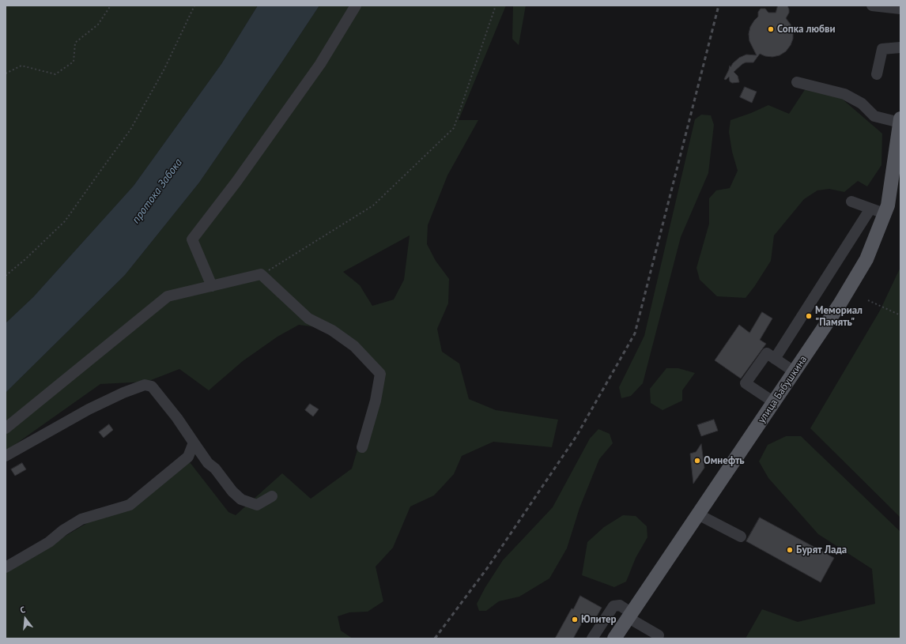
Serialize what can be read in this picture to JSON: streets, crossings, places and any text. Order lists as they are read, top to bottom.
{
  "streets": {
    "main road": ["улица Бабушкина"]
  },
  "water": ["протока Забока"],
  "places": [
    "Сопка любви",
    "Мемориал \"Память\"",
    "Омнефть",
    "Бурят Лада",
    "Юпитер"
  ],
  "north": "top"
}
